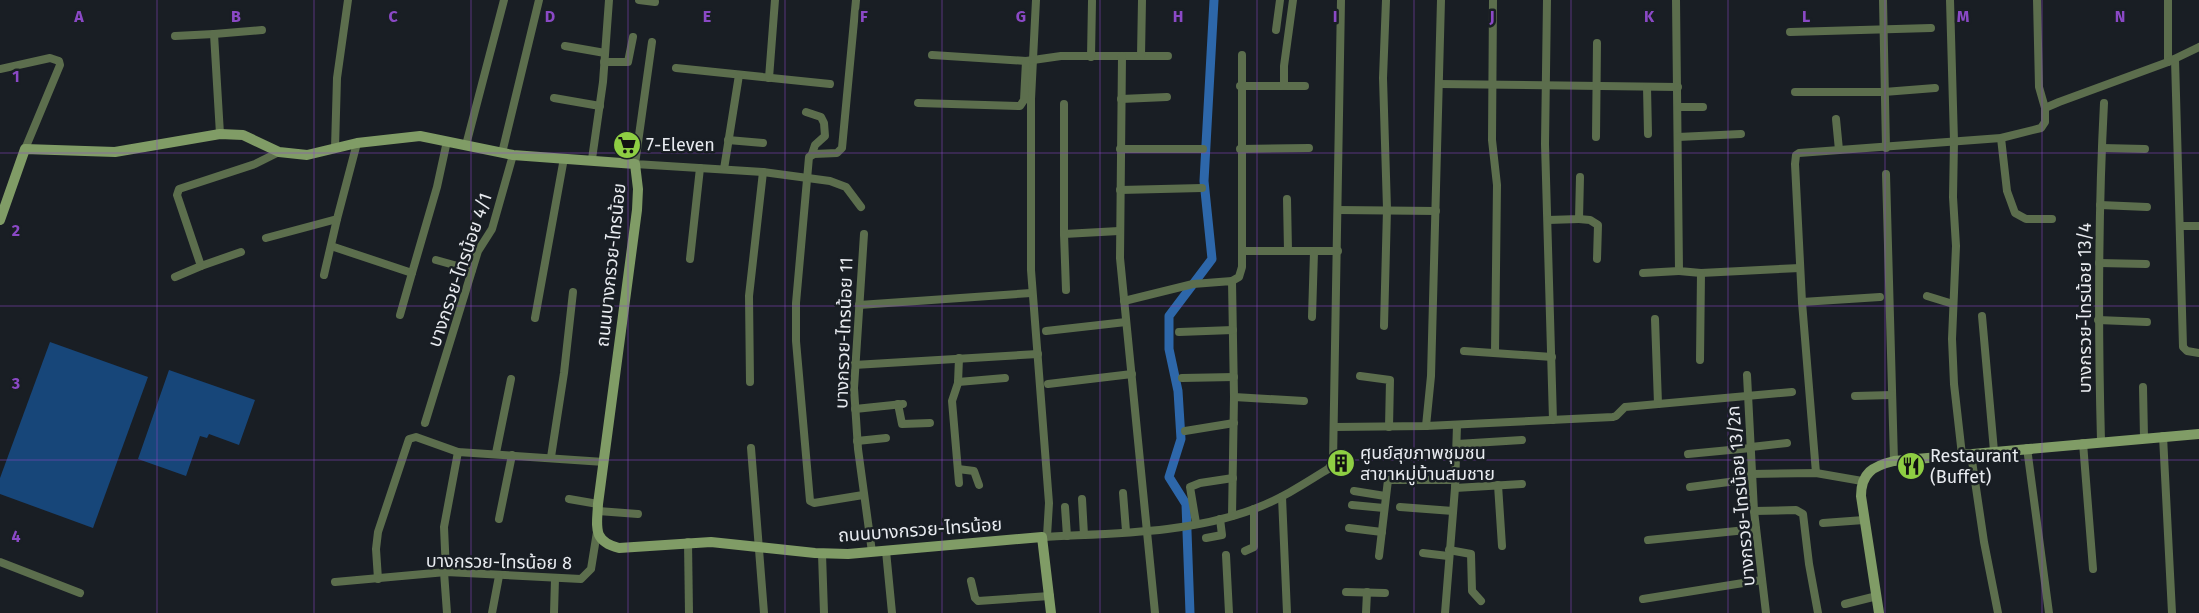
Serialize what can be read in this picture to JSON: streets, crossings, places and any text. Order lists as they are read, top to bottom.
{
  "streets": {
    "main road": ["ถนนบางกรวย-ไทรน้อย"],
    "street": [
      "บางกรวย-ไทรน้อย 4/1",
      "บางกรวย-ไทรน้อย 13/4",
      "บางกรวย-ไทรน้อย 11",
      "บางกรวย-ไทรน้อย 13/2ก",
      "บางกรวย-ไทรน้อย 8"
    ]
  },
  "crossings": [
    ["ถนนบางกรวย-ไทรน้อย", "บางกรวย-ไทรน้อย 4/1"],
    ["ถนนบางกรวย-ไทรน้อย", "บางกรวย-ไทรน้อย 11"],
    ["ถนนบางกรวย-ไทรน้อย", "บางกรวย-ไทรน้อย 8"]
  ],
  "places": {
    "supermarket": ["7-Eleven"],
    "building": ["ศูนย์สุขภาพชุมชน สาขาหมู่บ้านสมชาย"],
    "restaurant": ["Restaurant (Buffet)"]
  },
  "grid": {
    "columns": [
      "A",
      "B",
      "C",
      "D",
      "E",
      "F",
      "G",
      "H",
      "I",
      "J",
      "K",
      "L",
      "M",
      "N"
    ],
    "rows": [
      "1",
      "2",
      "3",
      "4"
    ]
  }
}
